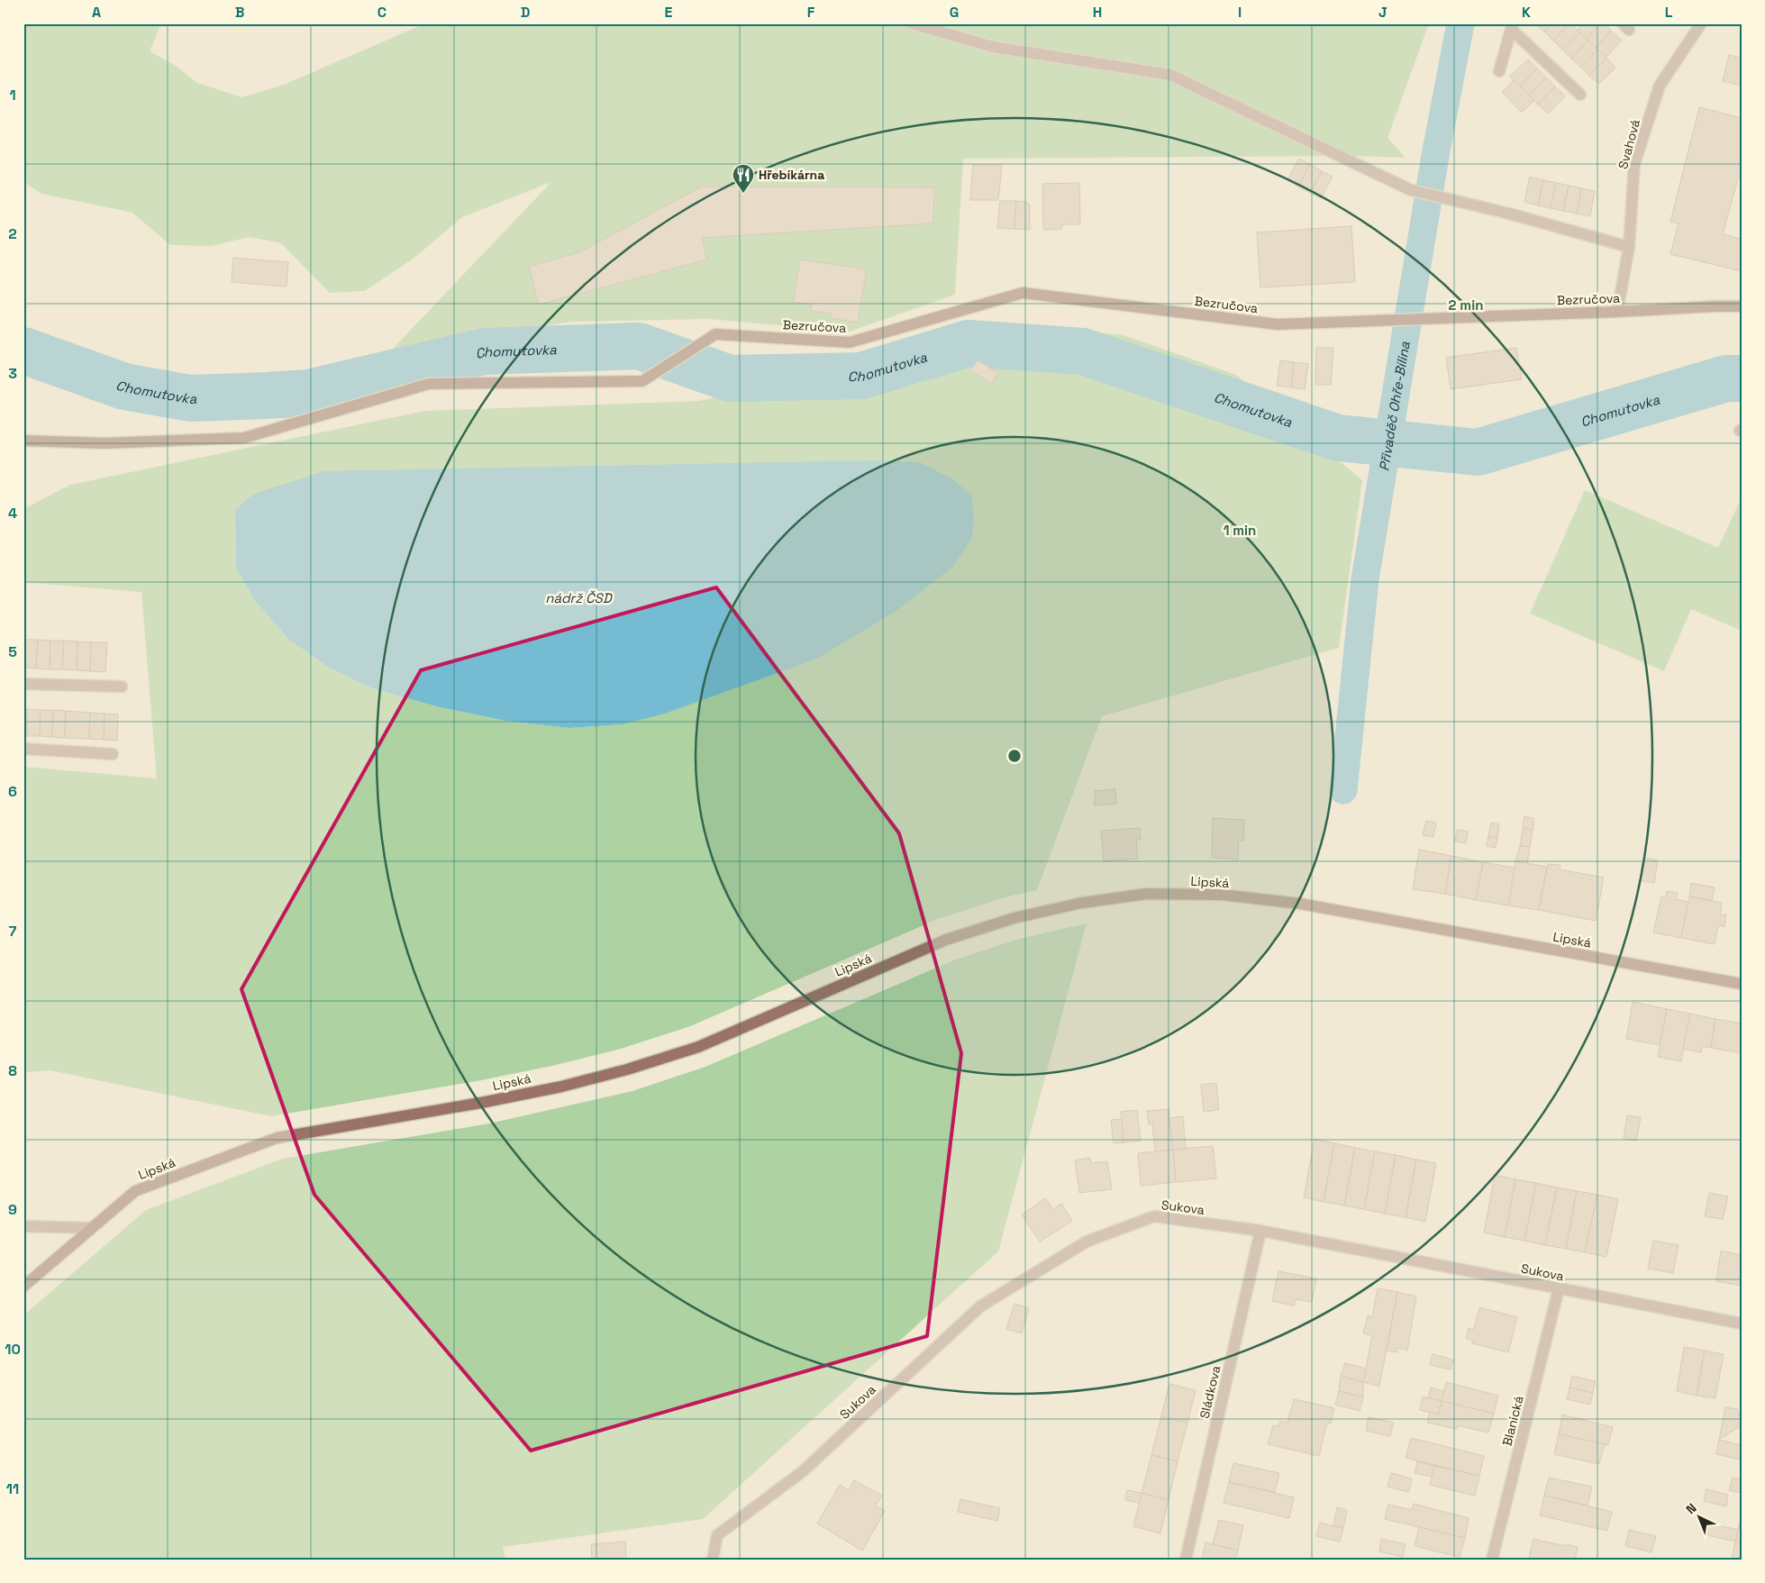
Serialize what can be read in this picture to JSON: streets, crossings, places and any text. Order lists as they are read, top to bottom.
{
  "streets": {
    "street": [
      "Svahová",
      "Bezručova",
      "Lipská",
      "Sukova",
      "Sládkova",
      "Blanická"
    ]
  },
  "crossings": [
    ["Svahová", "Bezručova"],
    ["Sukova", "Sládkova"],
    ["Sukova", "Blanická"]
  ],
  "water": ["Chomutovka", "Přivaděč Ohře-Bílina", "nádrž ČSD"],
  "places": {
    "restaurant": ["Hřebíkárna"]
  },
  "north": "top left",
  "grid": {
    "columns": [
      "A",
      "B",
      "C",
      "D",
      "E",
      "F",
      "G",
      "H",
      "I",
      "J",
      "K",
      "L"
    ],
    "rows": [
      "1",
      "2",
      "3",
      "4",
      "5",
      "6",
      "7",
      "8",
      "9",
      "10",
      "11"
    ]
  },
  "rings": ["2 min", "1 min"]
}
